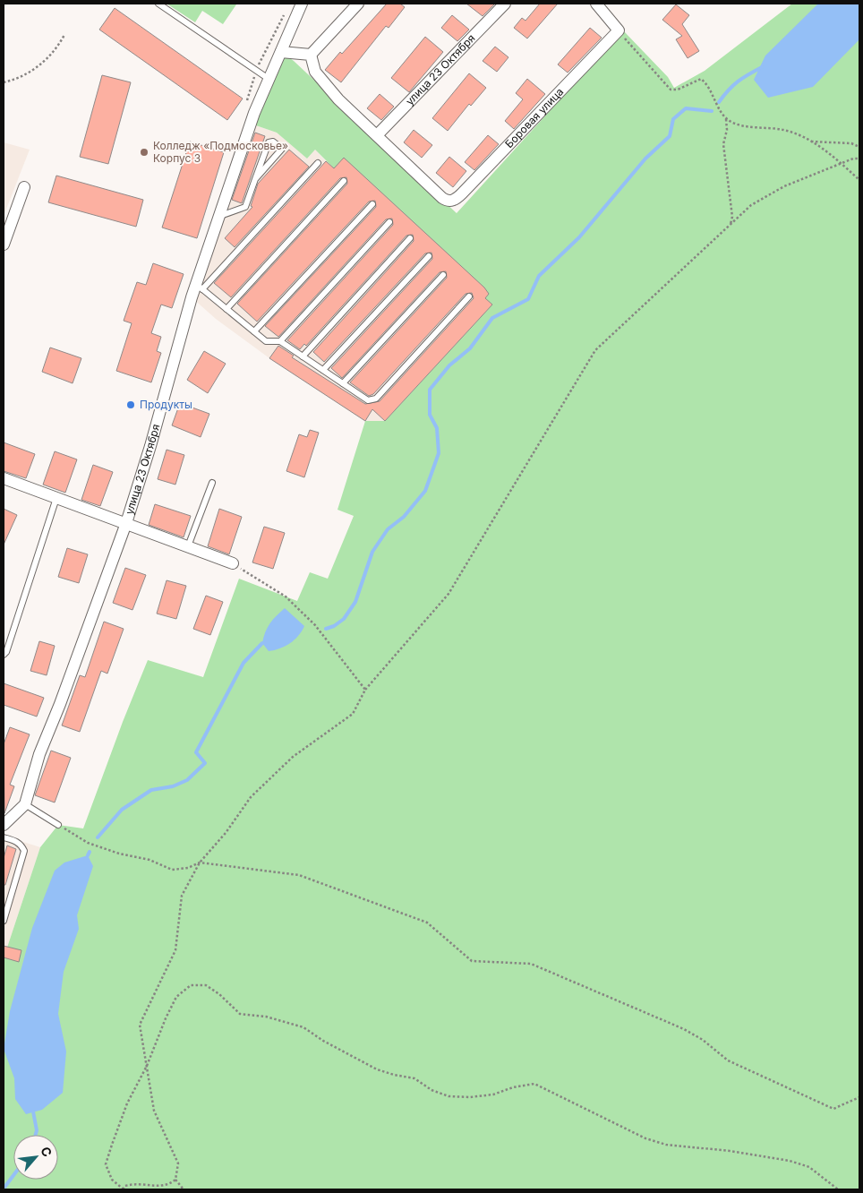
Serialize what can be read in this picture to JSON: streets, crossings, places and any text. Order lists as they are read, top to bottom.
{
  "streets": {
    "street": ["улица 23 Октября", "Боровая улица"]
  },
  "crossings": [
    ["улица 23 Октября", "Боровая улица"]
  ],
  "places": ["Колледж «Подмосковье» Корпус 3", "Продукты"],
  "north": "top right"
}
